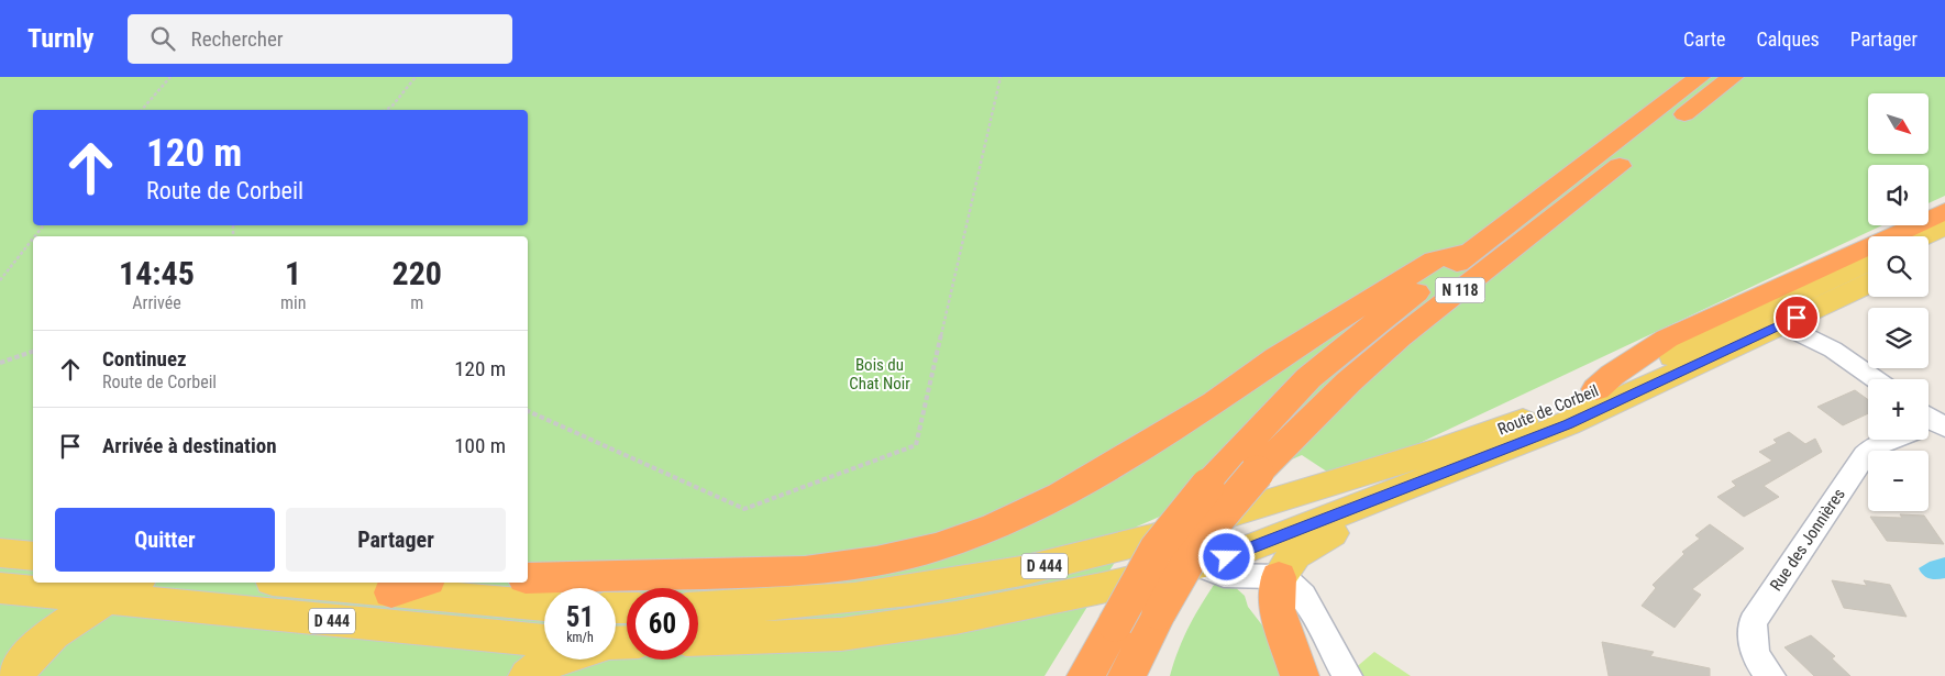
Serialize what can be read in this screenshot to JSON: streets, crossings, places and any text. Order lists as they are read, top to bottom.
{
  "streets": {
    "highway": ["N 118"],
    "main road": ["Route de Corbeil", "D 444"],
    "street": ["Rue des Jonnières"]
  },
  "crossings": [
    ["Route de Corbeil", "D 444"]
  ],
  "parks": ["Bois du Chat Noir"],
  "north": "bottom right",
  "page": {
    "header": "Turnly",
    "search": "Rechercher",
    "nav": ["Carte", "Calques", "Partager"],
    "map_buttons": ["+", "−"],
    "turn": ["120 m", "Route de Corbeil"],
    "eta": [
      "14:45",
      "Arrivée",
      "1",
      "min",
      "220",
      "m"
    ],
    "list": [
      {
        "name": "Continuez",
        "note": "Route de Corbeil",
        "value": "120 m"
      },
      {
        "name": "Arrivée à destination",
        "value": "100 m"
      }
    ],
    "buttons": ["Quitter", "Partager"],
    "speed": "51 km/h",
    "limit": "60"
  }
}
